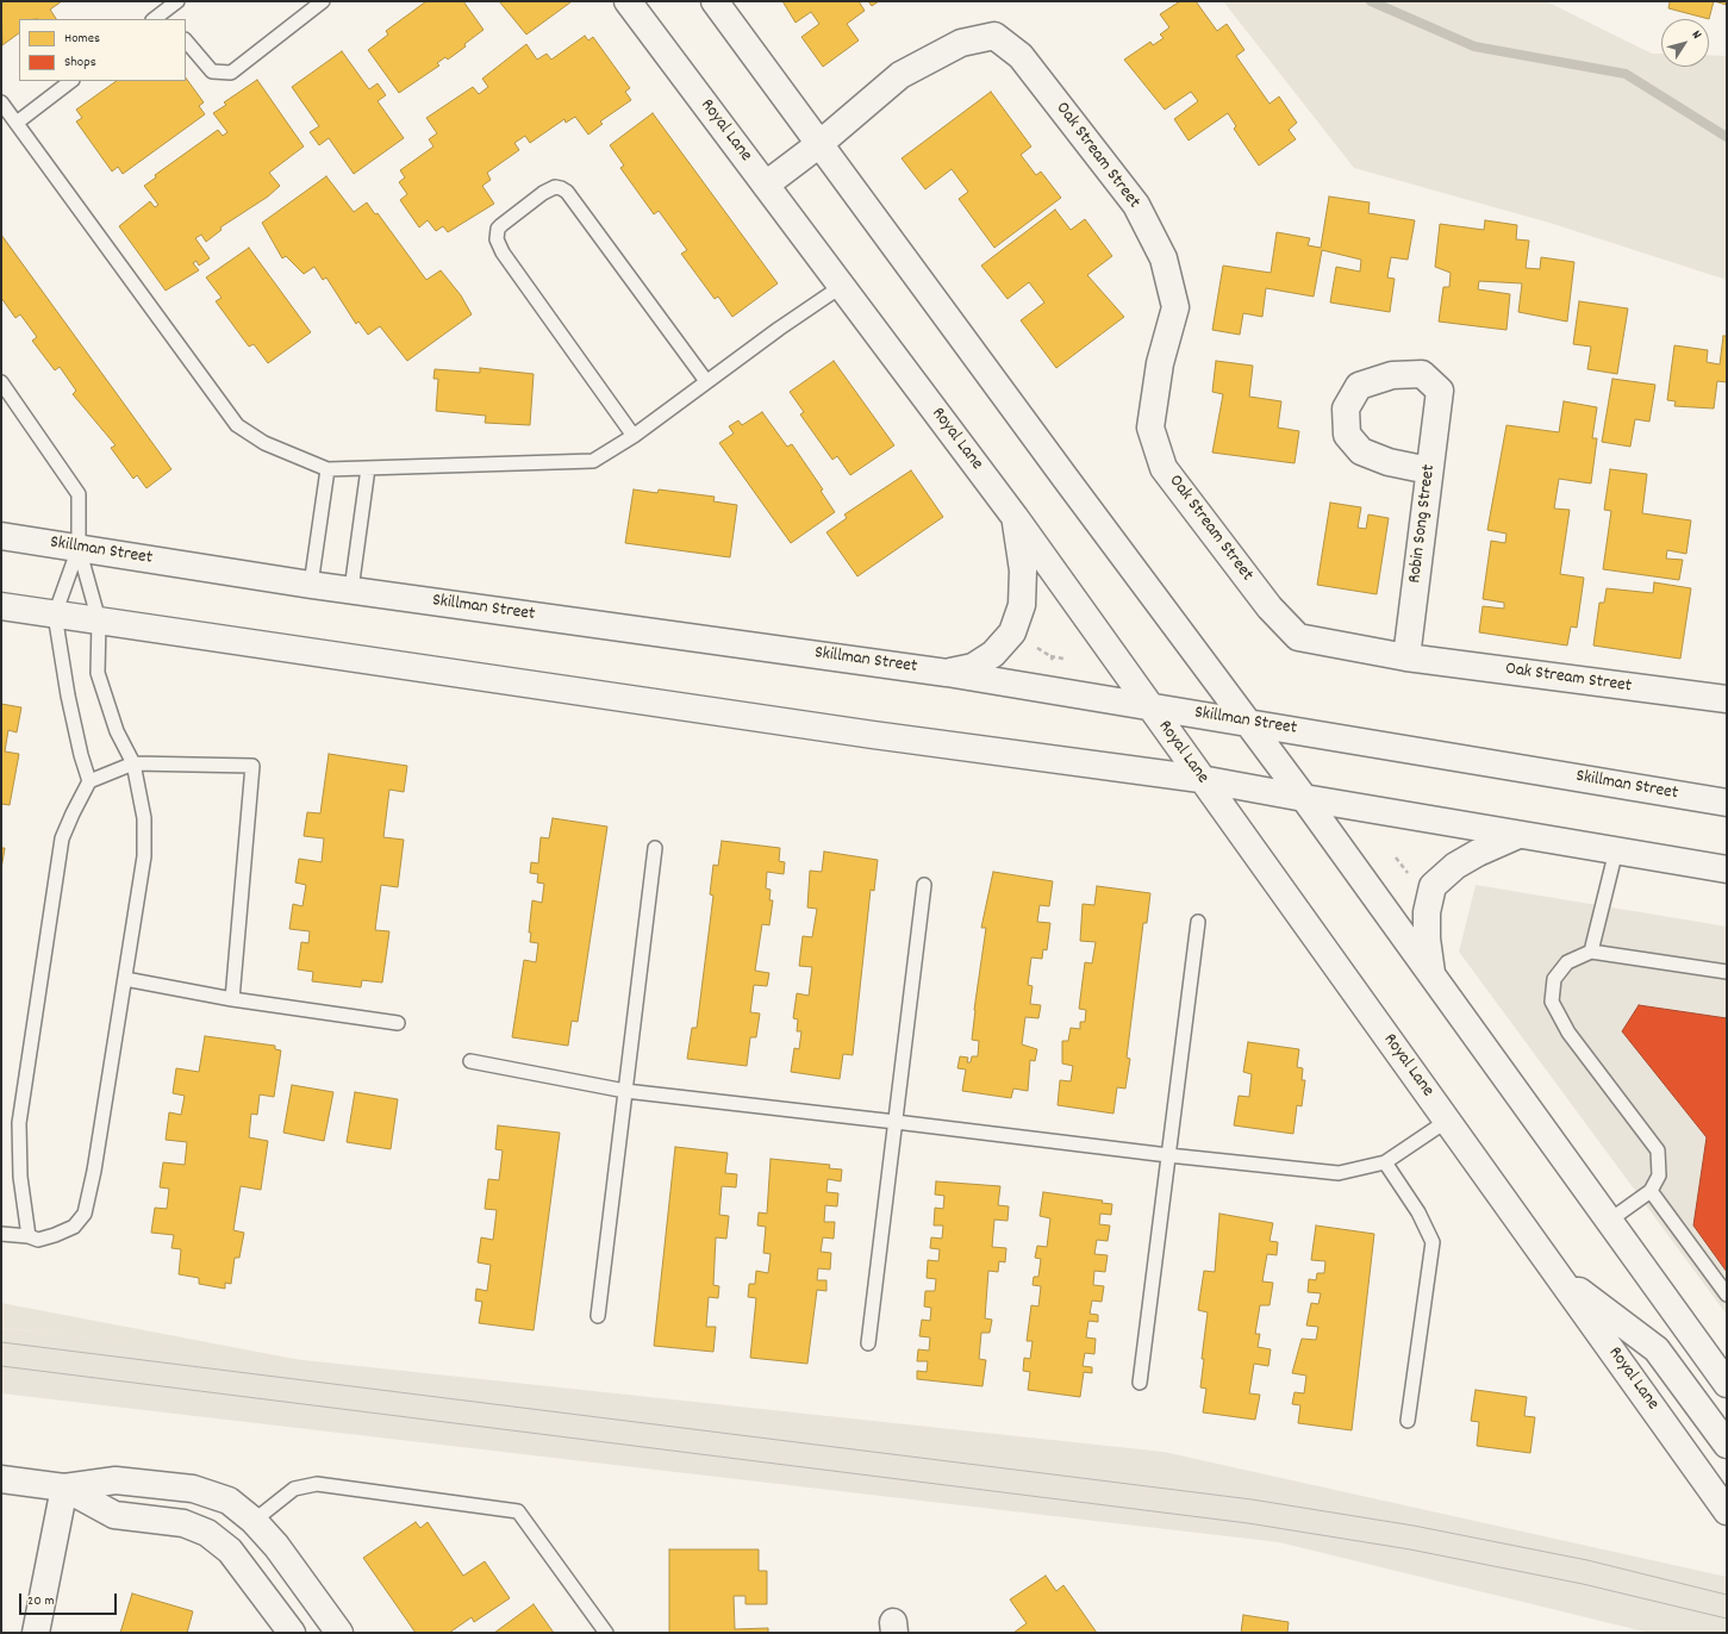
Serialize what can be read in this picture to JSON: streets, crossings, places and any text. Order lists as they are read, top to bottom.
{
  "streets": {
    "main road": [
      "Royal Lane",
      "Oak Stream Street",
      "Robin Song Street",
      "Skillman Street"
    ]
  },
  "crossings": [
    ["Royal Lane", "Skillman Street"],
    ["Oak Stream Street", "Robin Song Street"]
  ],
  "legend": ["Homes", "Shops"],
  "scale_bar": "20 m",
  "north": "top right"
}
